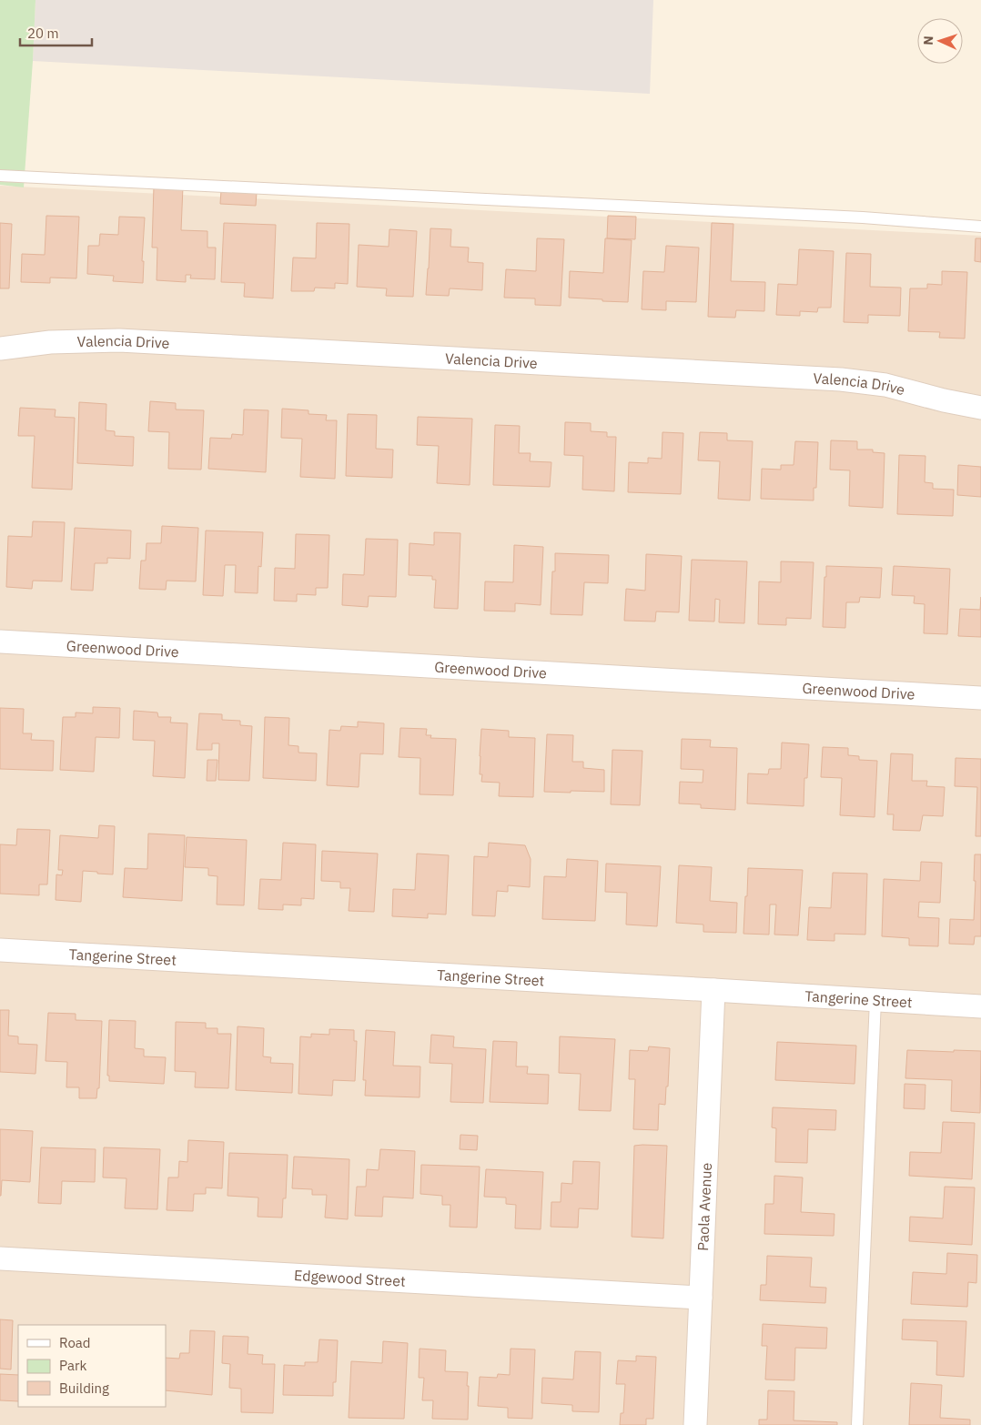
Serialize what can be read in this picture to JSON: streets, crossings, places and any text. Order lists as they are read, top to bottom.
{
  "streets": {
    "street": [
      "Valencia Drive",
      "Greenwood Drive",
      "Tangerine Street",
      "Paola Avenue",
      "Edgewood Street"
    ]
  },
  "crossings": [
    ["Tangerine Street", "Paola Avenue"],
    ["Paola Avenue", "Edgewood Street"]
  ],
  "legend": ["Road", "Park", "Building"],
  "scale_bar": "20 m",
  "north": "left"
}
